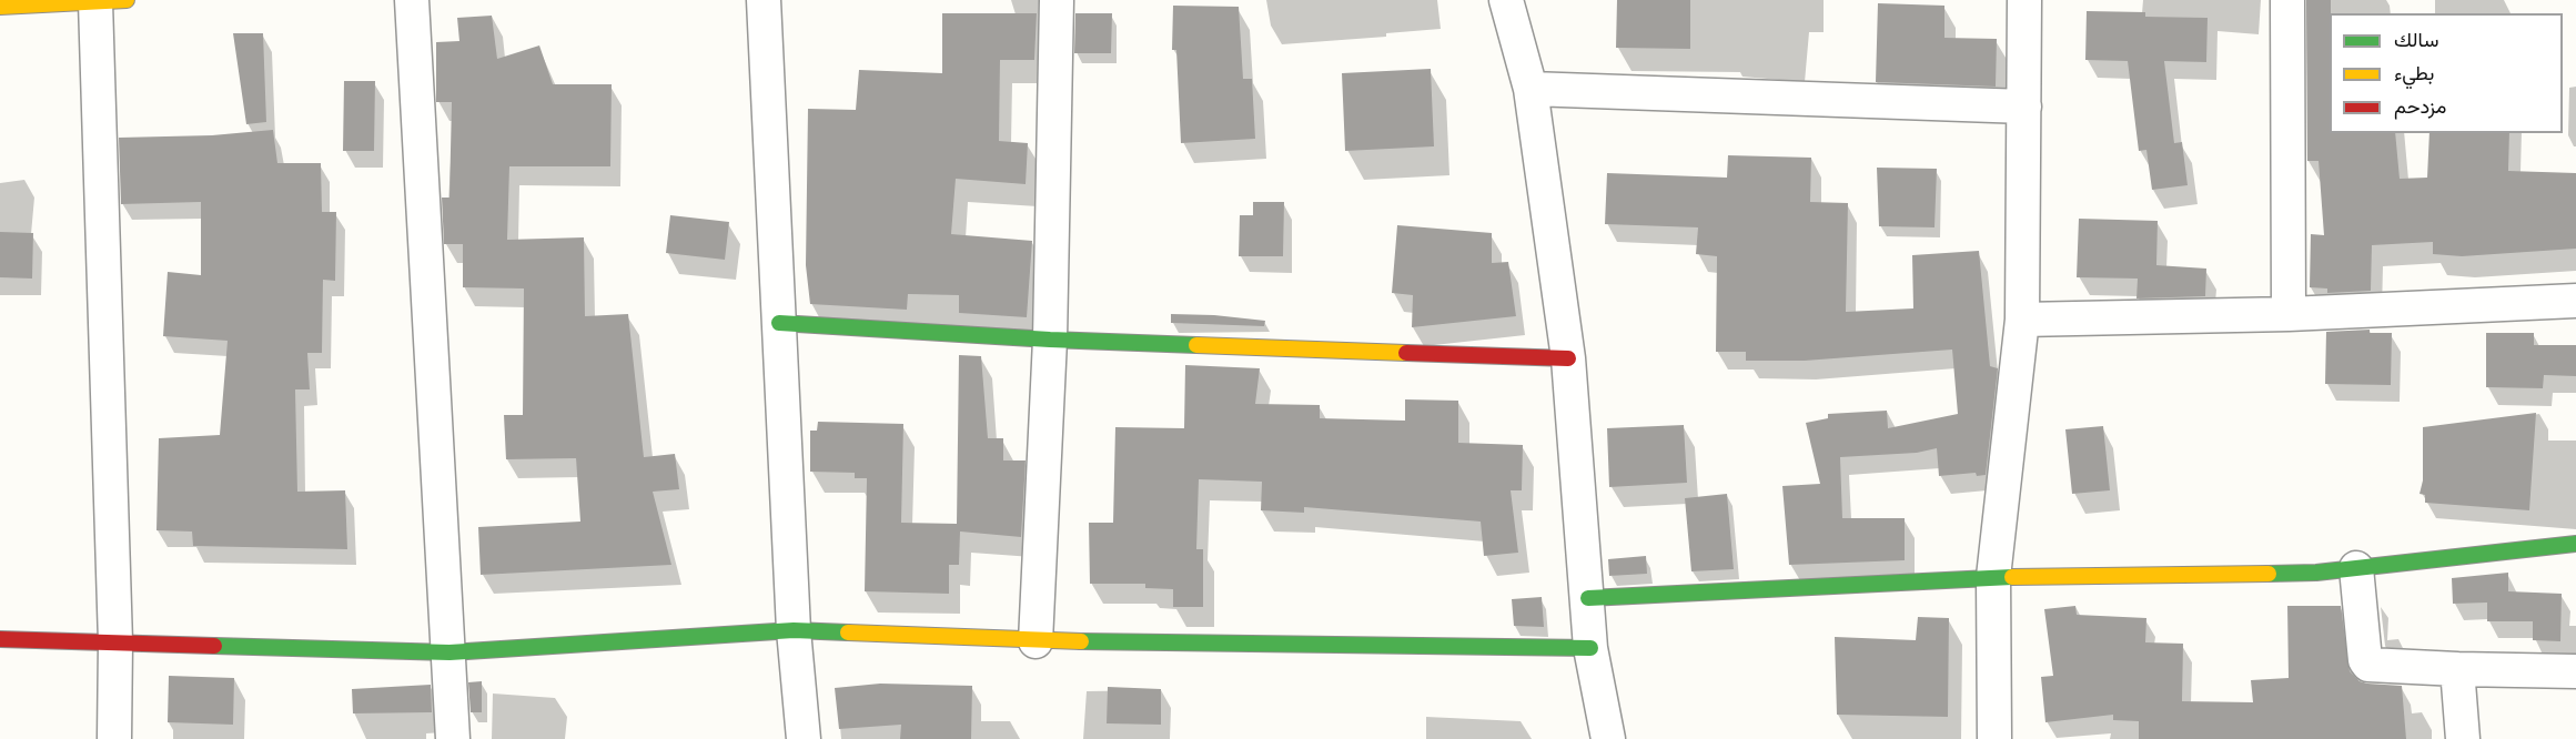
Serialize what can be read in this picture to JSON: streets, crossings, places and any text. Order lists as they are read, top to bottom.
{
  "legend": ["سالك", "بطيء", "مزدحم"]
}
